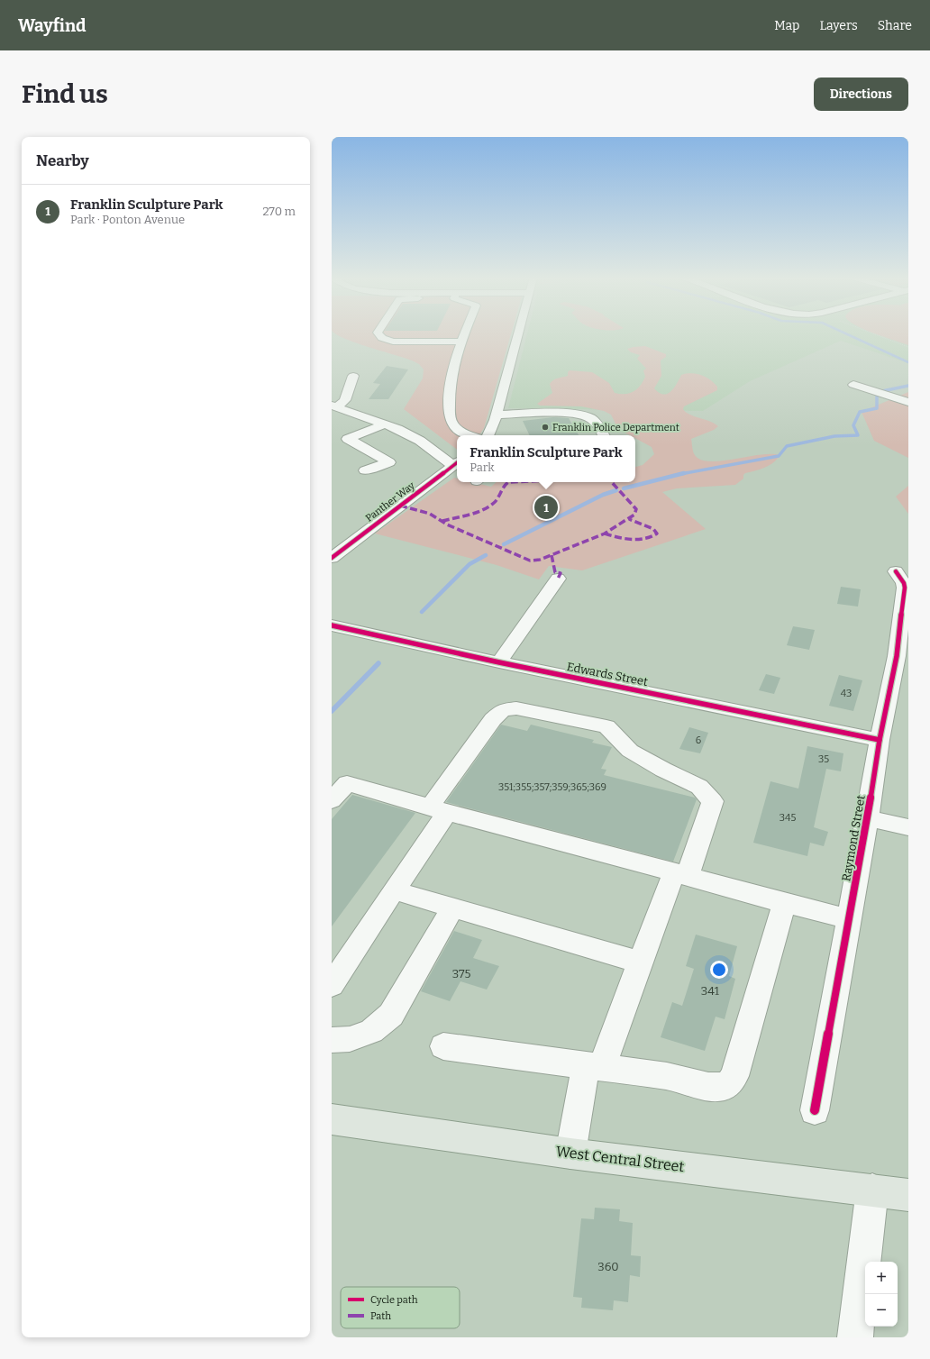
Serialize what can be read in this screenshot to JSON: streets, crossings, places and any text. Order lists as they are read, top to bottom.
{
  "streets": {
    "main road": ["West Central Street"],
    "street": ["Panther Way", "Edwards Street", "Raymond Street"]
  },
  "crossings": [
    ["Edwards Street", "Raymond Street"]
  ],
  "places": ["Franklin Police Department"],
  "house_numbers": [
    "43",
    "6",
    "35",
    "351;355;357;359;365;369",
    "345",
    "375",
    "341",
    "360"
  ],
  "legend": ["Cycle path", "Path"],
  "page": {
    "header": "Wayfind",
    "nav": ["Map", "Layers", "Share"],
    "buttons": "Directions",
    "title": "Find us",
    "heading": "Nearby",
    "list": [
      {
        "mark": "1",
        "name": "Franklin Sculpture Park",
        "note": "Park · Ponton Avenue",
        "value": "270 m"
      }
    ],
    "popup": ["Franklin Sculpture Park", "Park"],
    "pins": "1",
    "map_buttons": ["+", "−"]
  }
}
